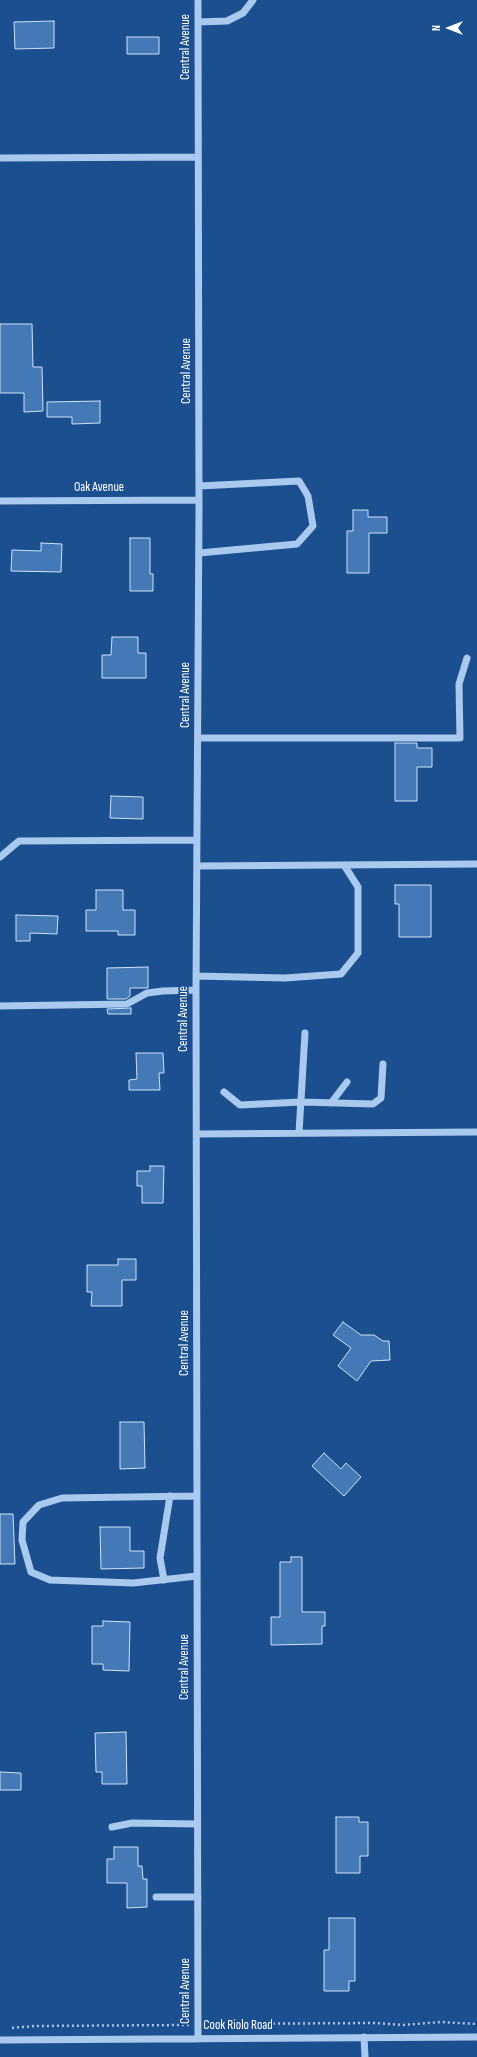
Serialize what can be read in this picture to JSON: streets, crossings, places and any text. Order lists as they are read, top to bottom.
{
  "streets": {
    "street": ["Central Avenue", "Oak Avenue", "Cook Riolo Road"]
  },
  "crossings": [
    ["Central Avenue", "Oak Avenue"],
    ["Central Avenue", "Cook Riolo Road"]
  ],
  "north": "left"
}
